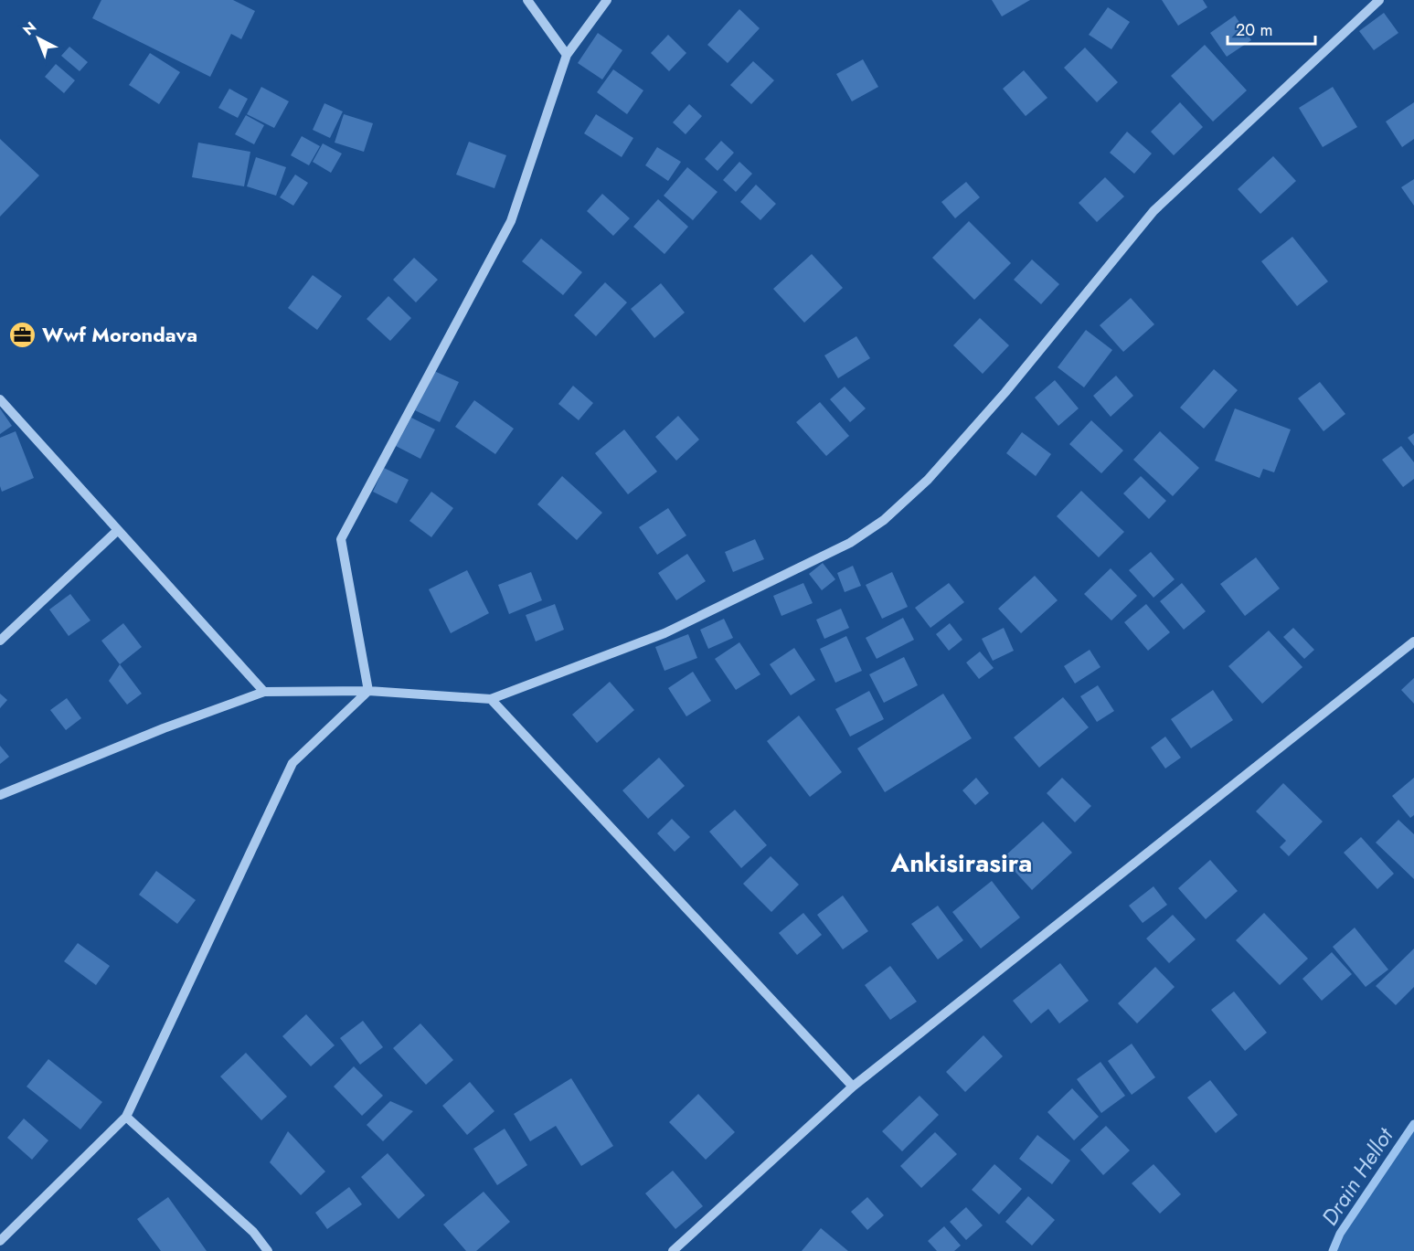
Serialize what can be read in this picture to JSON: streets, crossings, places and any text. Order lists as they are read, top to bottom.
{
  "districts": ["Ankisirasira"],
  "water": ["Drain Hellot"],
  "places": {
    "office": ["Wwf Morondava"]
  },
  "scale_bar": "20 m",
  "north": "top left"
}
